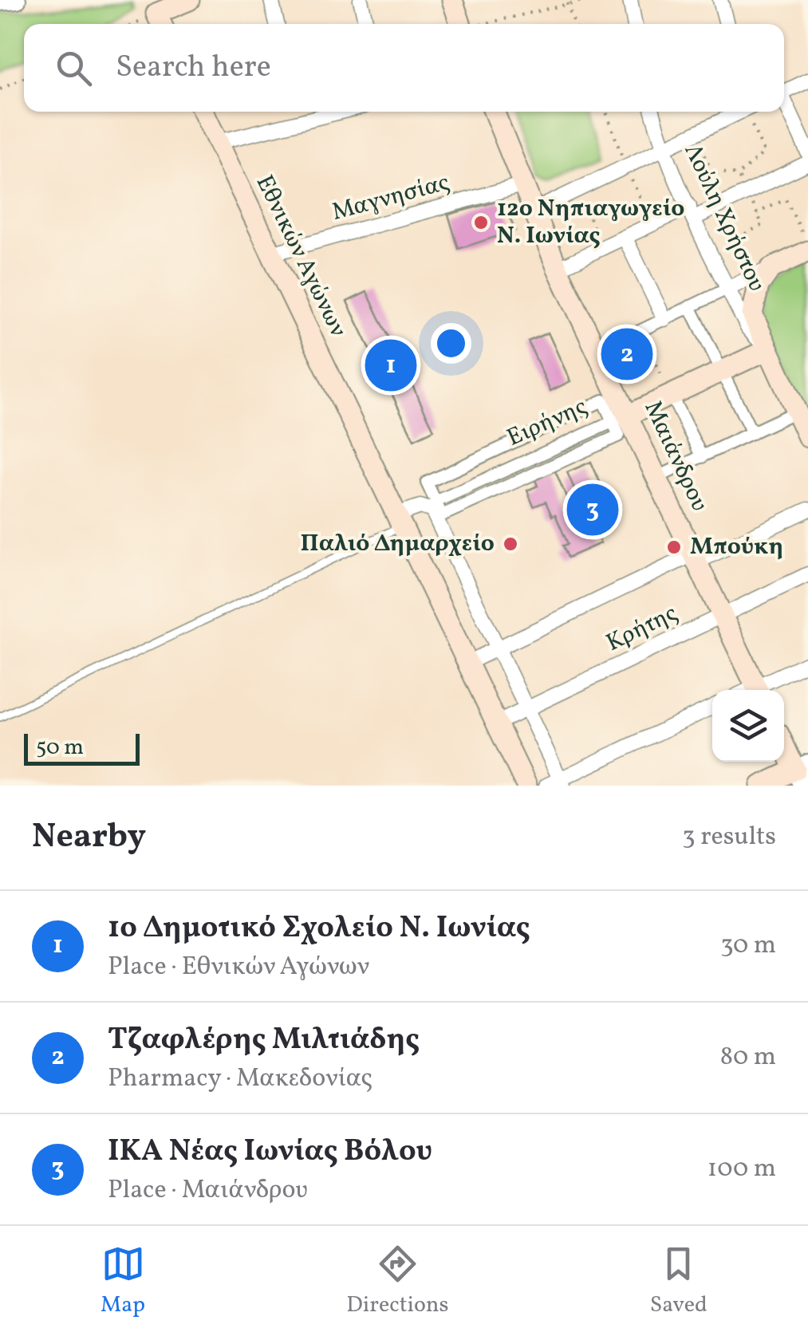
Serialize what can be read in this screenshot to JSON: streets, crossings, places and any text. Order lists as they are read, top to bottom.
{
  "streets": {
    "main road": [
      "Λούλη Χρήστου",
      "Εθνικών Αγώνων",
      "Ειρήνης",
      "Μαιάνδρου"
    ],
    "street": ["Μαγνησίας", "Κρήτης"]
  },
  "crossings": [
    ["Μαγνησίας", "Εθνικών Αγώνων"],
    ["Μαγνησίας", "Μαιάνδρου"],
    ["Λούλη Χρήστου", "Ειρήνης"],
    ["Εθνικών Αγώνων", "Κρήτης"],
    ["Ειρήνης", "Μαιάνδρου"],
    ["Μαιάνδρου", "Κρήτης"]
  ],
  "places": ["12ο Νηπιαγωγείο Ν. Ιωνίας", "Παλιό Δημαρχείο", "Μπούκη"],
  "scale_bar": "50 m",
  "page": {
    "search": "Search here",
    "pins": ["2", "1", "3"],
    "scale": "50 m",
    "heading": ["Nearby", "3 results"],
    "list": [
      {
        "mark": "1",
        "name": "1ο Δημοτικό Σχολείο Ν. Ιωνίας",
        "note": "Place · Εθνικών Αγώνων",
        "value": "30 m"
      },
      {
        "mark": "2",
        "name": "Τζαφλέρης Μιλτιάδης",
        "note": "Pharmacy · Μακεδονίας",
        "value": "80 m"
      },
      {
        "mark": "3",
        "name": "ΙΚΑ Νέας Ιωνίας Βόλου",
        "note": "Place · Μαιάνδρου",
        "value": "100 m"
      }
    ],
    "nav": ["Map", "Directions", "Saved"]
  }
}
